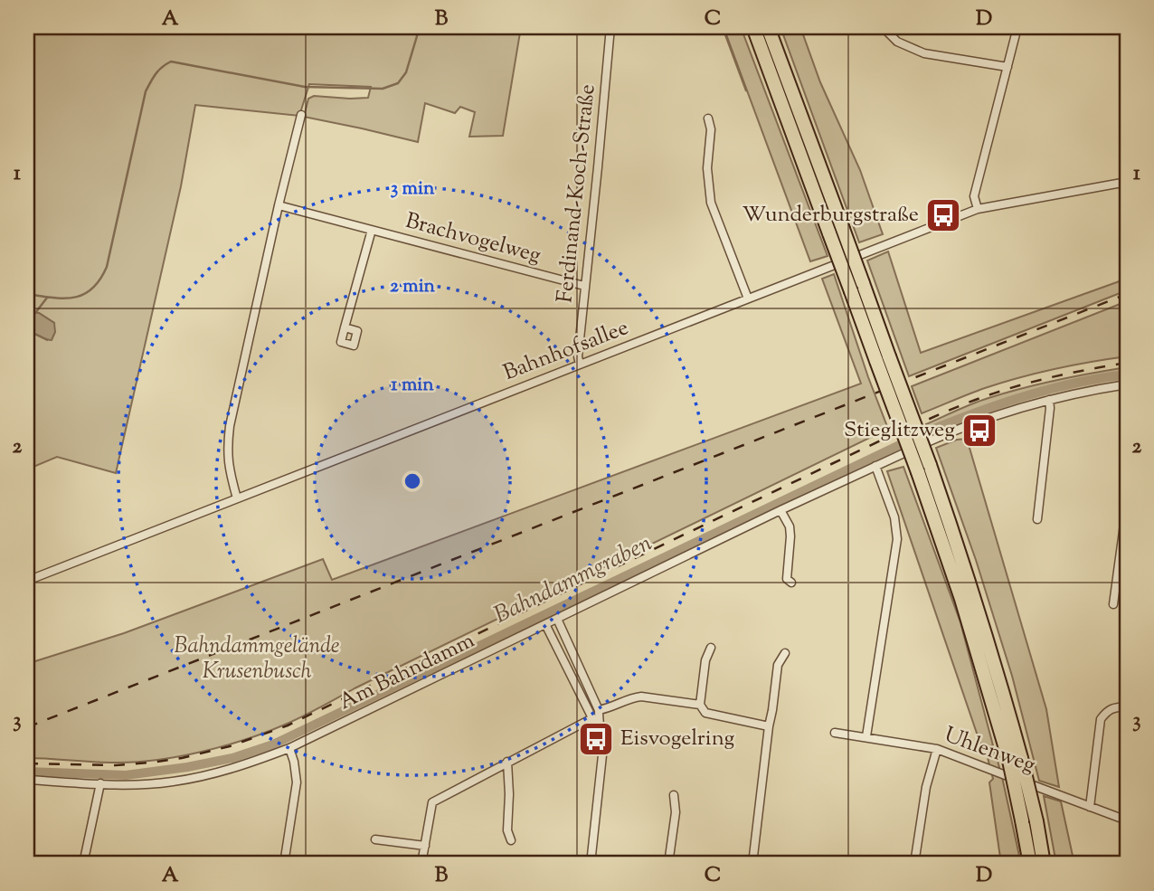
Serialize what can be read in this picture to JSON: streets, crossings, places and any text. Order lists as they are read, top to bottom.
{
  "streets": {
    "street": [
      "Ferdinand-Koch-Straße",
      "Brachvogelweg",
      "Bahnhofsallee",
      "Am Bahndamm",
      "Uhlenweg"
    ]
  },
  "crossings": [
    ["Ferdinand-Koch-Straße", "Brachvogelweg"],
    ["Ferdinand-Koch-Straße", "Bahnhofsallee"]
  ],
  "water": ["Bahndammgraben"],
  "parks": ["Bahndammgelände Krusenbusch"],
  "places": {
    "bus stop": ["Wunderburgstraße", "Stieglitzweg", "Eisvogelring"]
  },
  "grid": {
    "columns": [
      "A",
      "B",
      "C",
      "D"
    ],
    "rows": ["1", "2", "3"]
  },
  "rings": ["3 min", "2 min", "1 min"]
}
